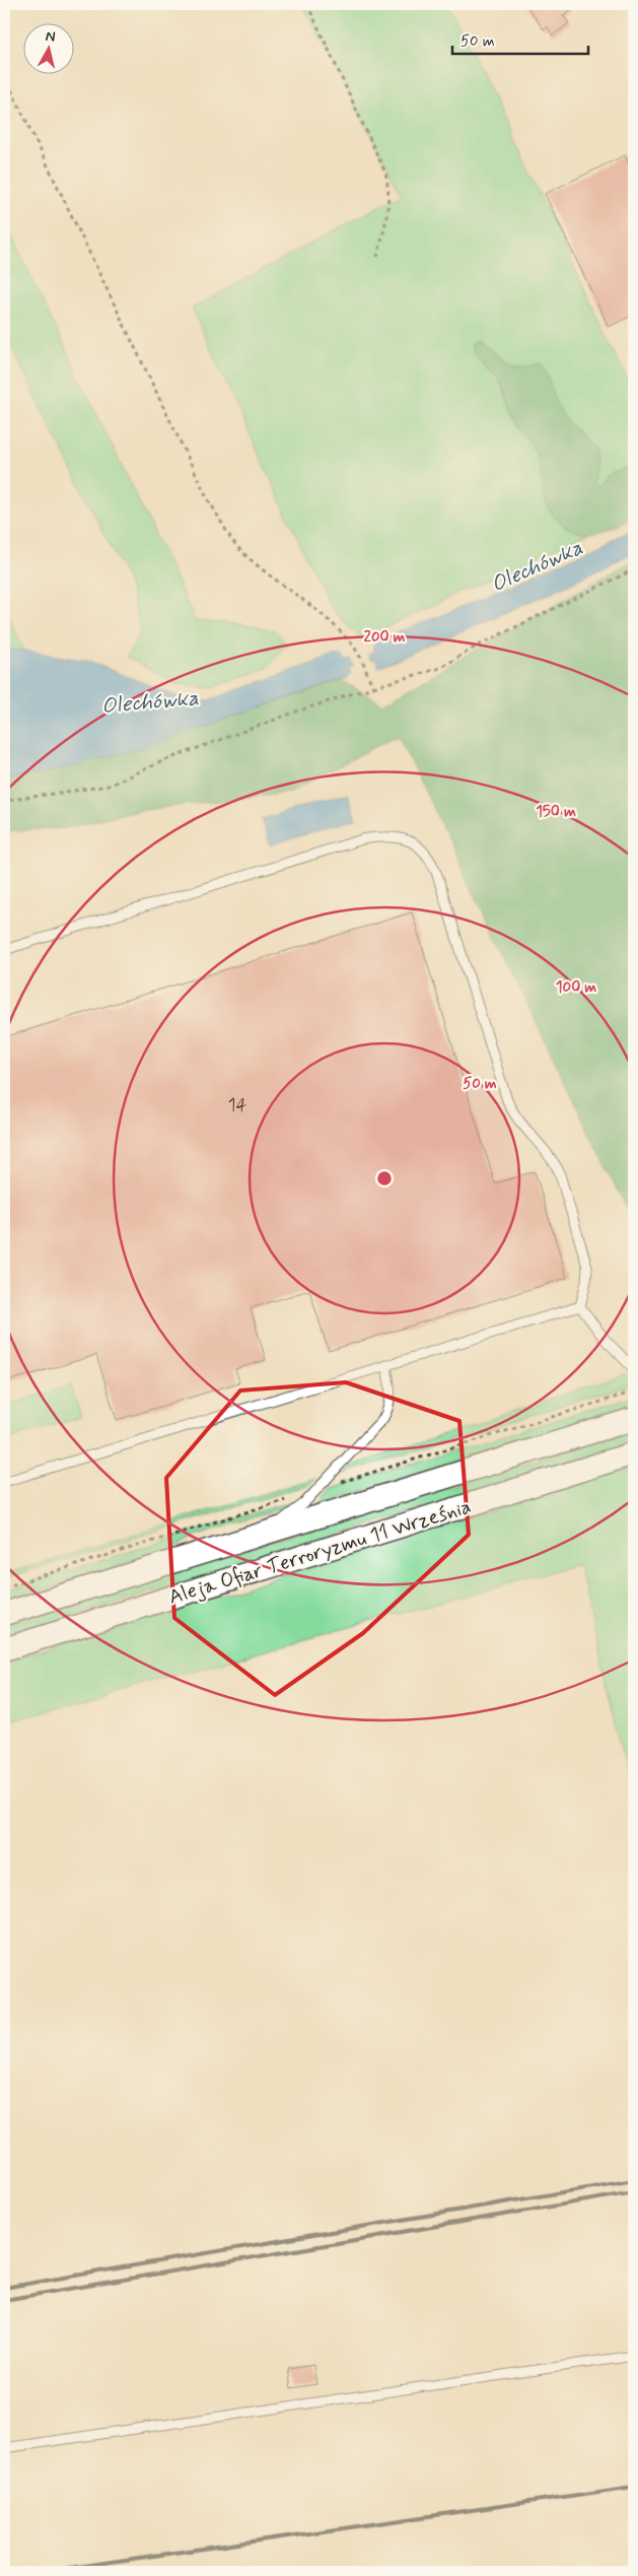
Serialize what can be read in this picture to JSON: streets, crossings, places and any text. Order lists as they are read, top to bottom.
{
  "streets": {
    "street": ["Aleja Ofiar Terroryzmu 11 Września"]
  },
  "water": ["Olechówka"],
  "house_numbers": ["14"],
  "scale_bar": "50 m",
  "north": "top",
  "rings": [
    "200 m",
    "150 m",
    "100 m",
    "50 m"
  ]
}
